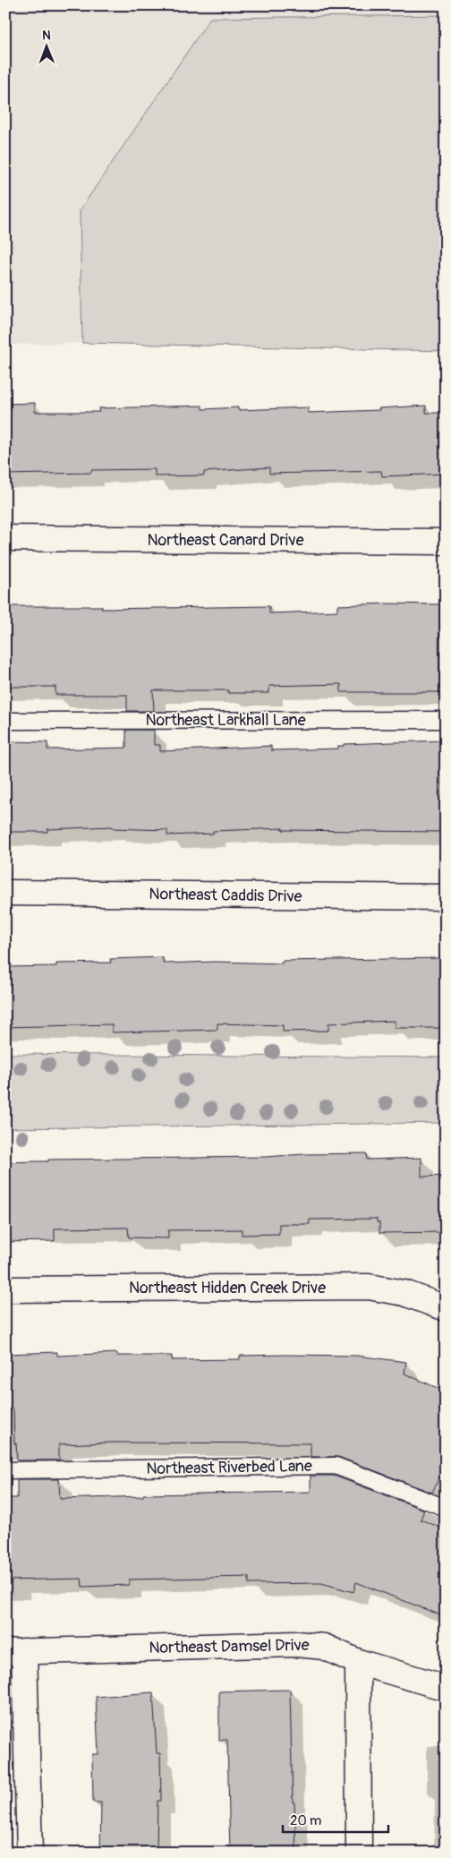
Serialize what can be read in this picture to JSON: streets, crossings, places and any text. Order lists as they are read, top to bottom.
{
  "streets": {
    "street": [
      "Northeast Canard Drive",
      "Northeast Caddis Drive",
      "Northeast Hidden Creek Drive",
      "Northeast Damsel Drive"
    ],
    "lane": ["Northeast Larkhall Lane", "Northeast Riverbed Lane"]
  },
  "scale_bar": "20 m",
  "north": "top"
}
